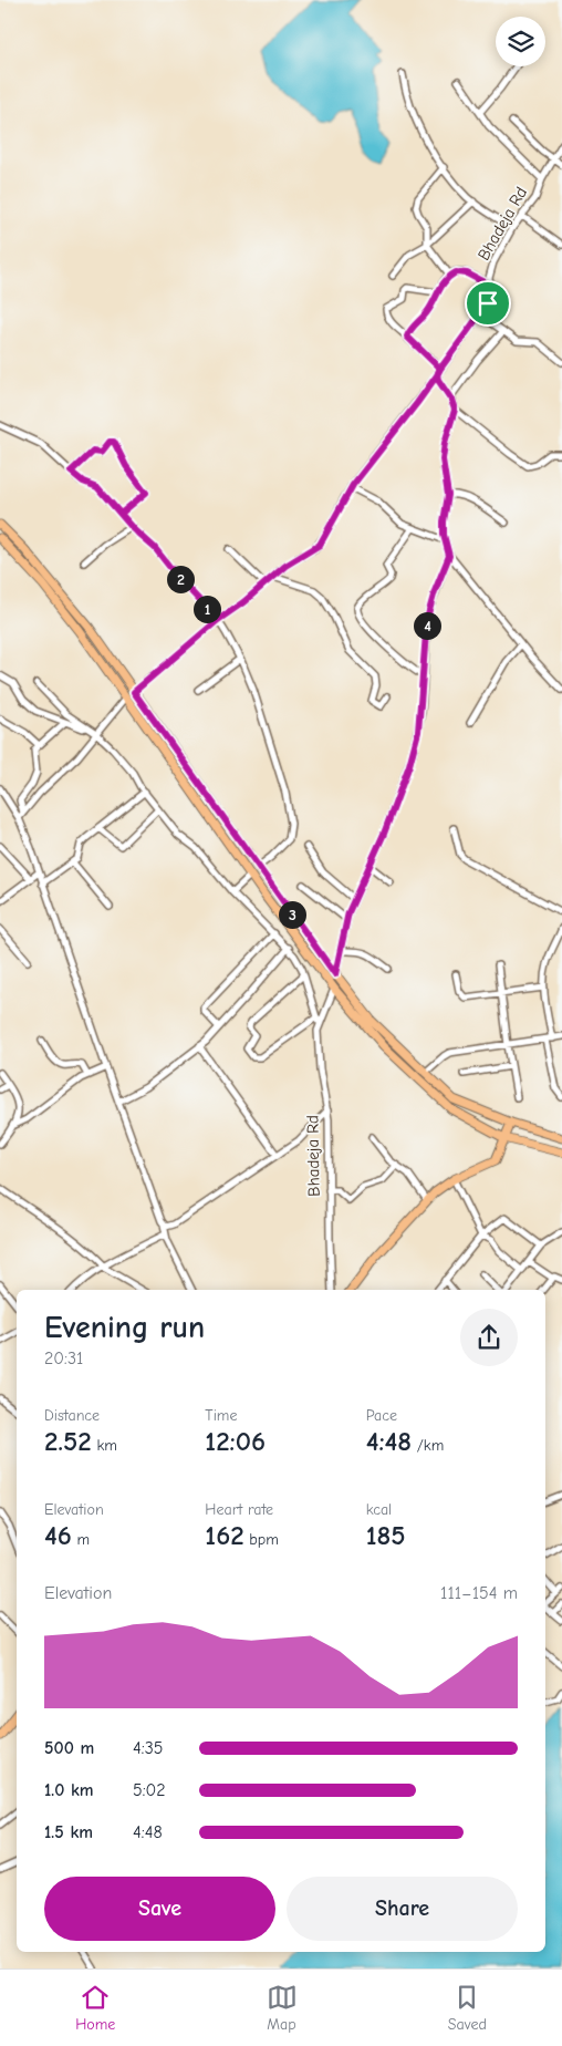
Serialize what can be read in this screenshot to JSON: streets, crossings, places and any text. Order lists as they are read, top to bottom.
{
  "streets": {
    "street": ["Bhadeja Rd"]
  },
  "page": {
    "pins": [
      "2",
      "1",
      "4",
      "3"
    ],
    "heading": ["Evening run", "20:31"],
    "stats": [
      ["Distance", "2.52 km"],
      ["Time", "12:06"],
      ["Pace", "4:48 /km"],
      ["Elevation", "46 m"],
      ["Heart rate", "162 bpm"],
      ["kcal", "185"]
    ],
    "chart": ["Elevation", "111–154 m"],
    "list": [
      {
        "name": "500 m",
        "note": "4:35"
      },
      {
        "name": "1.0 km",
        "note": "5:02"
      },
      {
        "name": "1.5 km",
        "note": "4:48"
      }
    ],
    "buttons": ["Save", "Share"],
    "tabs": ["Home", "Map", "Saved"]
  }
}
